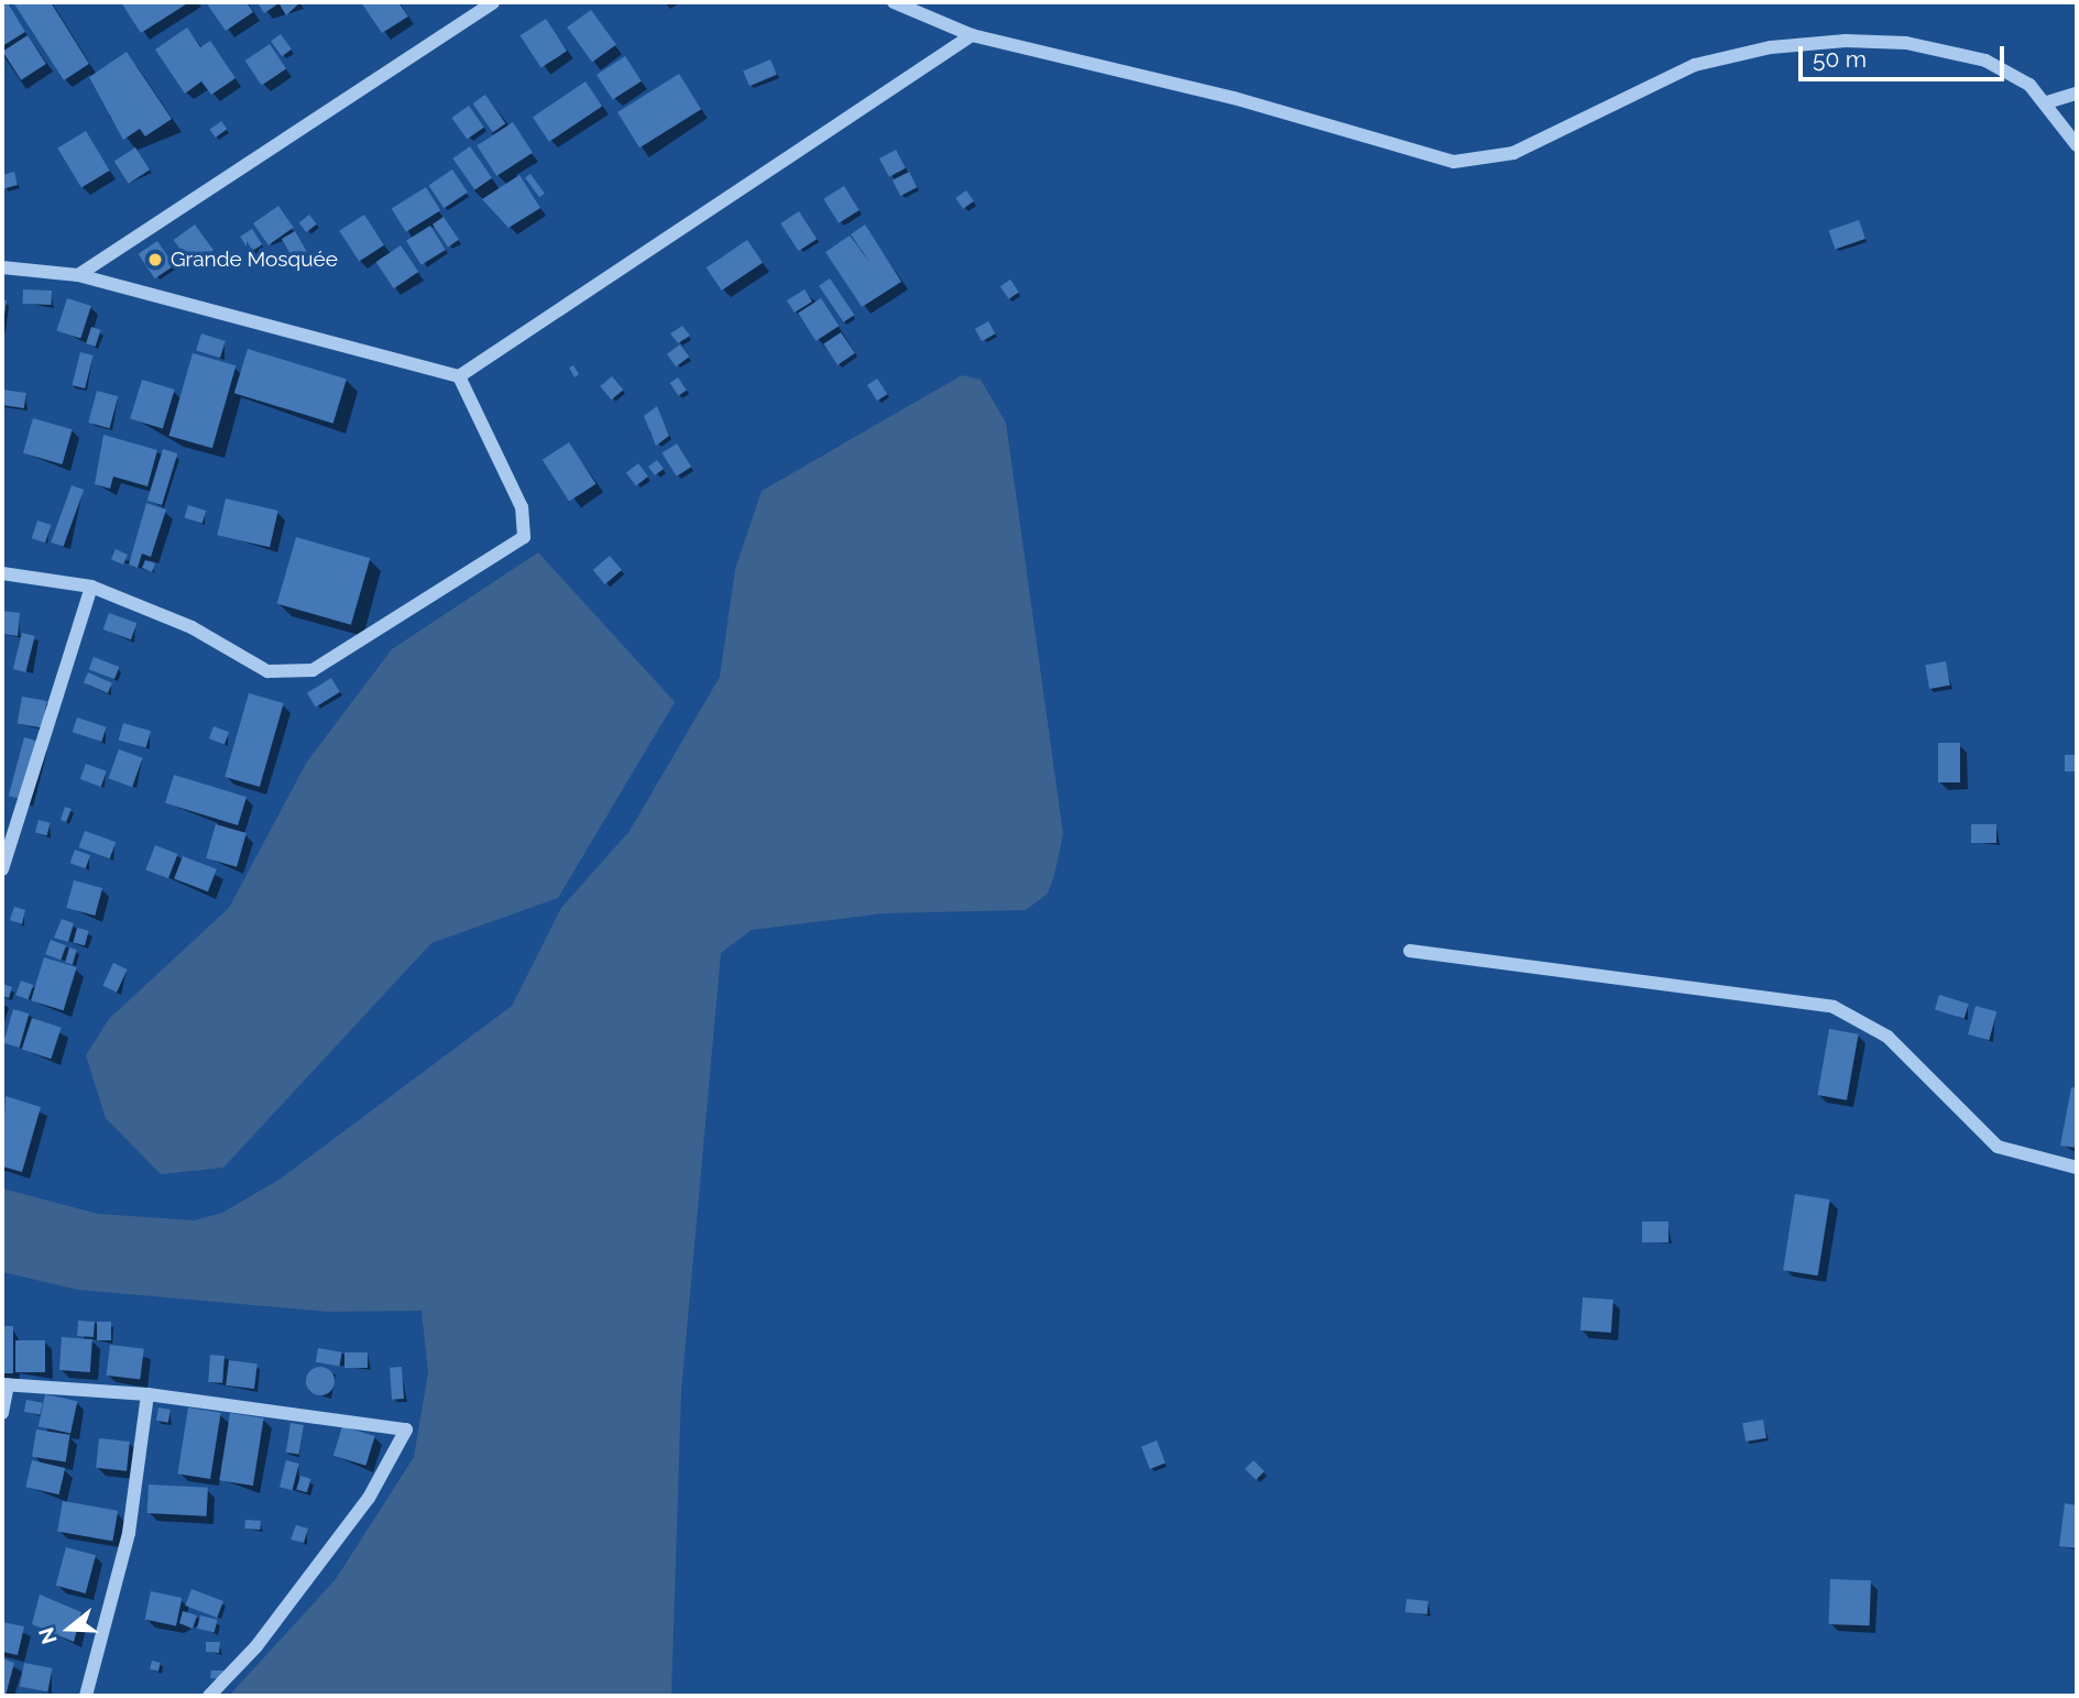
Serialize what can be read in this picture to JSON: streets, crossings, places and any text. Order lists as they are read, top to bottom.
{
  "places": ["Grande Mosquée"],
  "scale_bar": "50 m",
  "north": "left"
}
